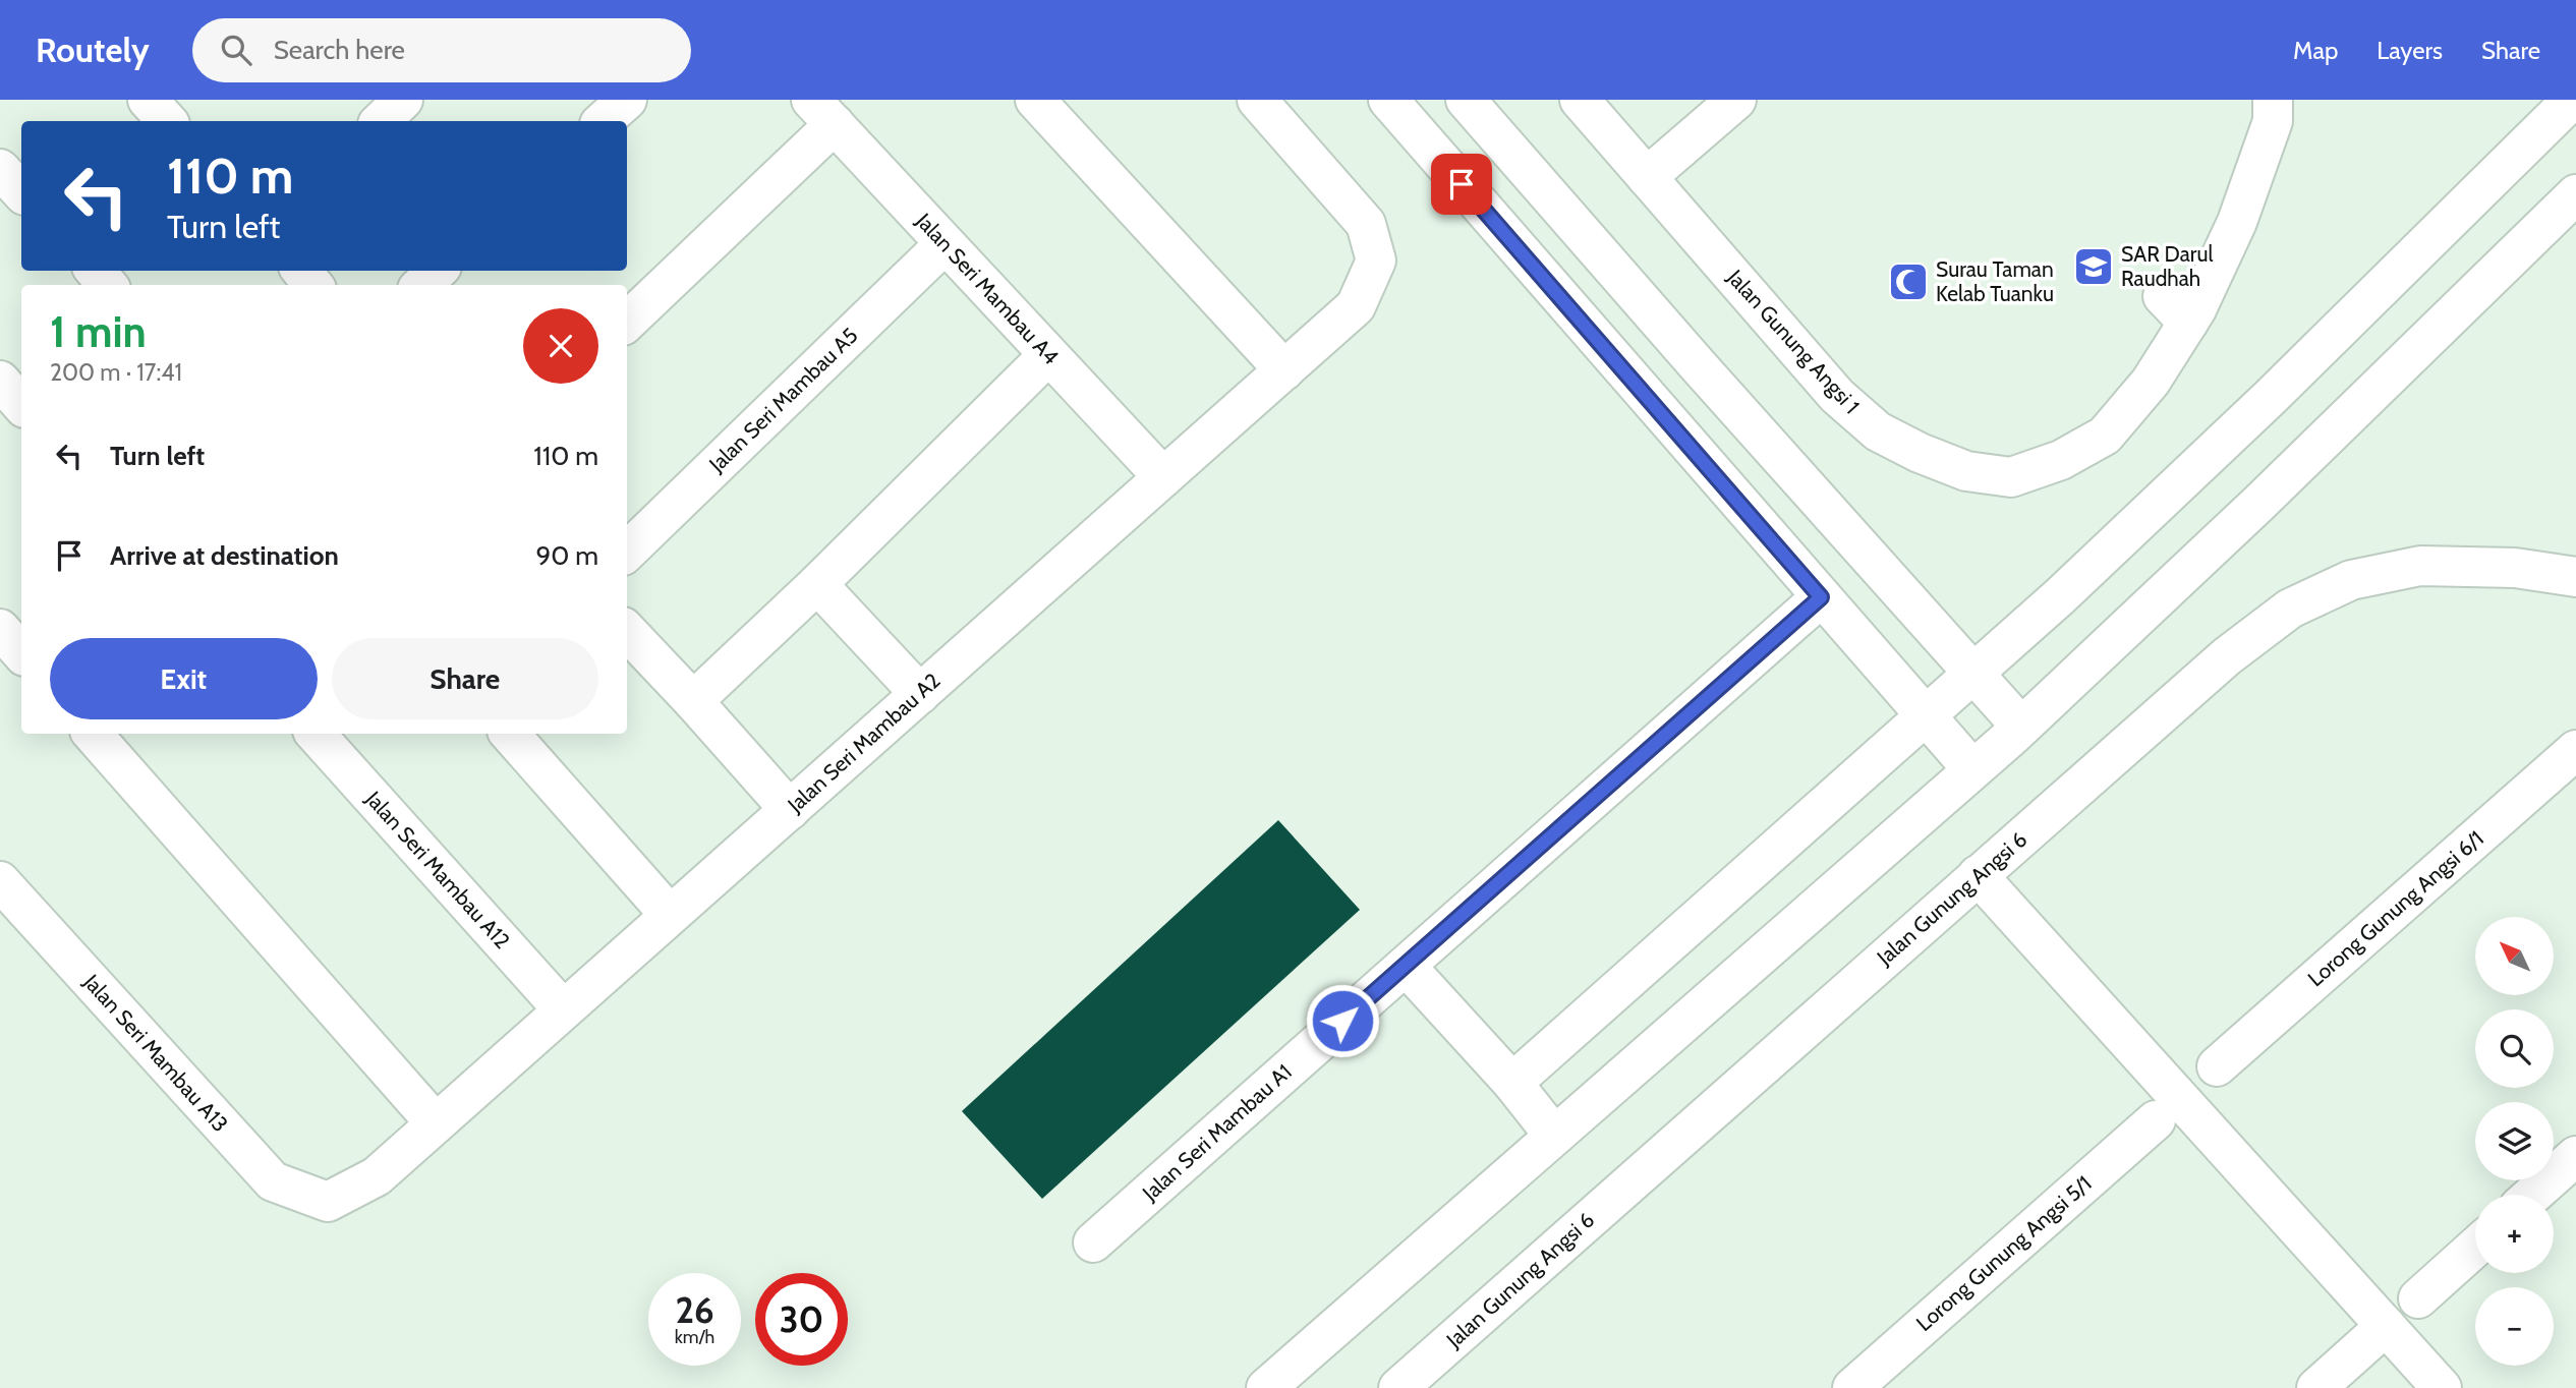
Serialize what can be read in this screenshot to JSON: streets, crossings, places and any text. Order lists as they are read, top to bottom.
{
  "streets": {
    "street": [
      "Jalan Seri Mambau A4",
      "Jalan Gunung Angsi 1",
      "Jalan Seri Mambau A5",
      "Jalan Seri Mambau A2",
      "Jalan Seri Mambau A12",
      "Jalan Gunung Angsi 6",
      "Lorong Gunung Angsi 6/1",
      "Jalan Seri Mambau A13",
      "Jalan Seri Mambau A1",
      "Lorong Gunung Angsi 5/1"
    ]
  },
  "crossings": [
    ["Jalan Seri Mambau A4", "Jalan Seri Mambau A5"],
    ["Jalan Seri Mambau A4", "Jalan Seri Mambau A2"],
    ["Jalan Seri Mambau A2", "Jalan Seri Mambau A12"],
    ["Jalan Seri Mambau A2", "Jalan Seri Mambau A13"]
  ],
  "places": {
    "school or university": ["SAR Darul Raudhah"],
    "mosque": ["Surau Taman Kelab Tuanku"]
  },
  "north": "top left",
  "page": {
    "header": "Routely",
    "search": "Search here",
    "nav": ["Map", "Layers", "Share"],
    "turn": ["110 m", "Turn left"],
    "heading": ["1 min", "200 m · 17:41"],
    "list": [
      {
        "name": "Turn left",
        "value": "110 m"
      },
      {
        "name": "Arrive at destination",
        "value": "90 m"
      }
    ],
    "buttons": ["Exit", "Share"],
    "map_buttons": ["+", "−"],
    "speed": "26 km/h",
    "limit": "30"
  }
}
